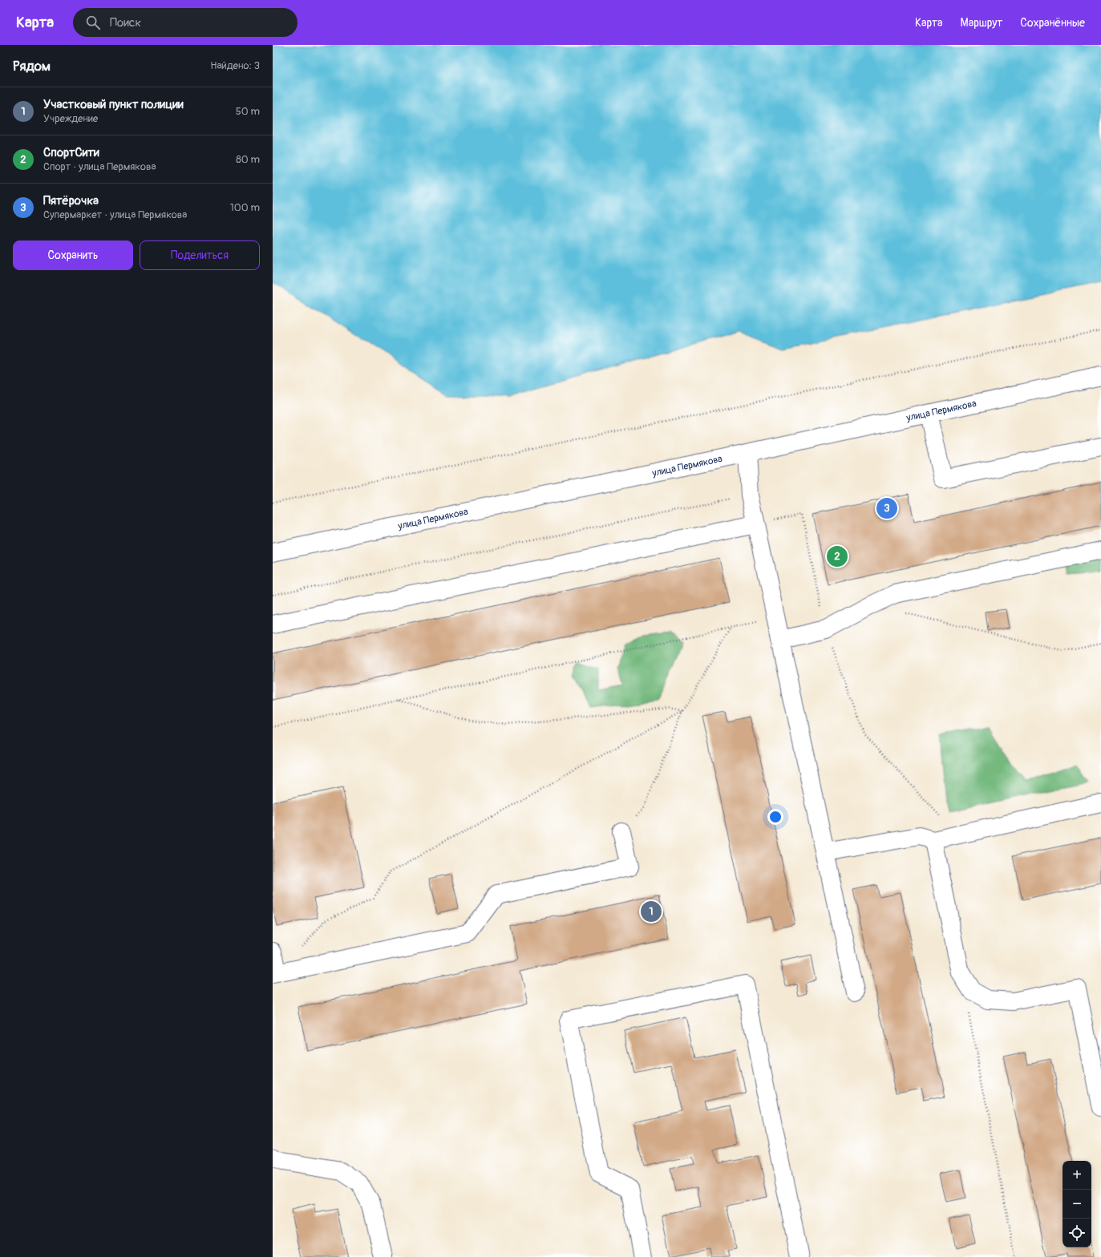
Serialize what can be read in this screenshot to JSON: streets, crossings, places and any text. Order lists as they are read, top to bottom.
{
  "streets": {
    "street": ["улица Пермякова"]
  },
  "page": {
    "header": "Карта",
    "search": "Поиск",
    "nav": ["Карта", "Маршрут", "Сохранённые"],
    "heading": ["Рядом", "Найдено: 3"],
    "list": [
      {
        "mark": "1",
        "name": "Участковый пункт полиции",
        "note": "Учреждение",
        "value": "50 m"
      },
      {
        "mark": "2",
        "name": "СпортСити",
        "note": "Спорт · улица Пермякова",
        "value": "80 m"
      },
      {
        "mark": "3",
        "name": "Пятёрочка",
        "note": "Супермаркет · улица Пермякова",
        "value": "100 m"
      }
    ],
    "buttons": ["Сохранить", "Поделиться"],
    "pins": ["3", "2", "1"],
    "map_buttons": ["+", "−"]
  }
}
